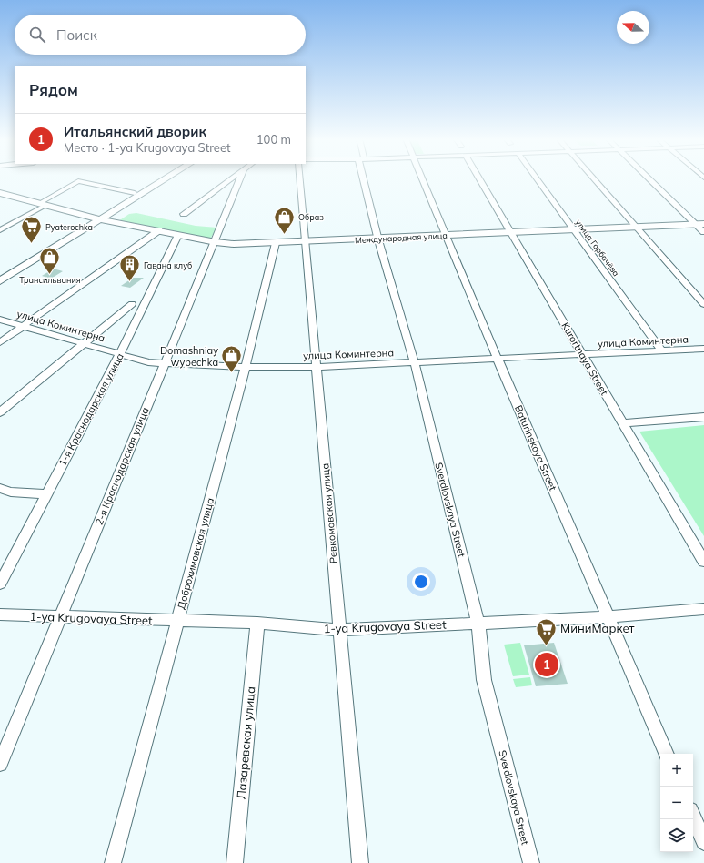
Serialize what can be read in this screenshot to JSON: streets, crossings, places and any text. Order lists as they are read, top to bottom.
{
  "streets": {
    "main road": ["Международная улица"],
    "street": [
      "улица Горбачёва",
      "улица Коминтерна",
      "Kurortnaya Street",
      "1-я Краснодарская улица",
      "Baturinskaya Street",
      "2-я Краснодарская улица",
      "Sverdlovskaya Street",
      "Ревкомовская улица",
      "Доброхимовская улица",
      "1-ya Krugovaya Street",
      "Лазаревская улица"
    ]
  },
  "crossings": [
    ["Международная улица", "улица Горбачёва"],
    ["Международная улица", "Kurortnaya Street"],
    ["Международная улица", "1-я Краснодарская улица"],
    ["Международная улица", "Baturinskaya Street"],
    ["Международная улица", "2-я Краснодарская улица"],
    ["Международная улица", "Sverdlovskaya Street"],
    ["Международная улица", "Ревкомовская улица"],
    ["Международная улица", "Доброхимовская улица"],
    ["улица Горбачёва", "улица Коминтерна"],
    ["улица Коминтерна", "Kurortnaya Street"],
    ["улица Коминтерна", "1-я Краснодарская улица"],
    ["улица Коминтерна", "Baturinskaya Street"],
    ["улица Коминтерна", "2-я Краснодарская улица"],
    ["улица Коминтерна", "Sverdlovskaya Street"],
    ["улица Коминтерна", "Ревкомовская улица"],
    ["улица Коминтерна", "Доброхимовская улица"],
    ["Baturinskaya Street", "1-ya Krugovaya Street"],
    ["2-я Краснодарская улица", "1-ya Krugovaya Street"],
    ["Sverdlovskaya Street", "1-ya Krugovaya Street"],
    ["Ревкомовская улица", "1-ya Krugovaya Street"],
    ["Доброхимовская улица", "1-ya Krugovaya Street"],
    ["1-ya Krugovaya Street", "Лазаревская улица"]
  ],
  "places": {
    "shop": ["Образ", "Трансильвания", "Domashniay wypechka"],
    "supermarket": ["Pyaterochka", "МиниМаркет"],
    "building": ["Гавана клуб"]
  },
  "north": "left",
  "page": {
    "search": "Поиск",
    "heading": "Рядом",
    "list": [
      {
        "mark": "1",
        "name": "Итальянский дворик",
        "note": "Место · 1-ya Krugovaya Street",
        "value": "100 m"
      }
    ],
    "pins": "1",
    "map_buttons": ["+", "−"]
  }
}
